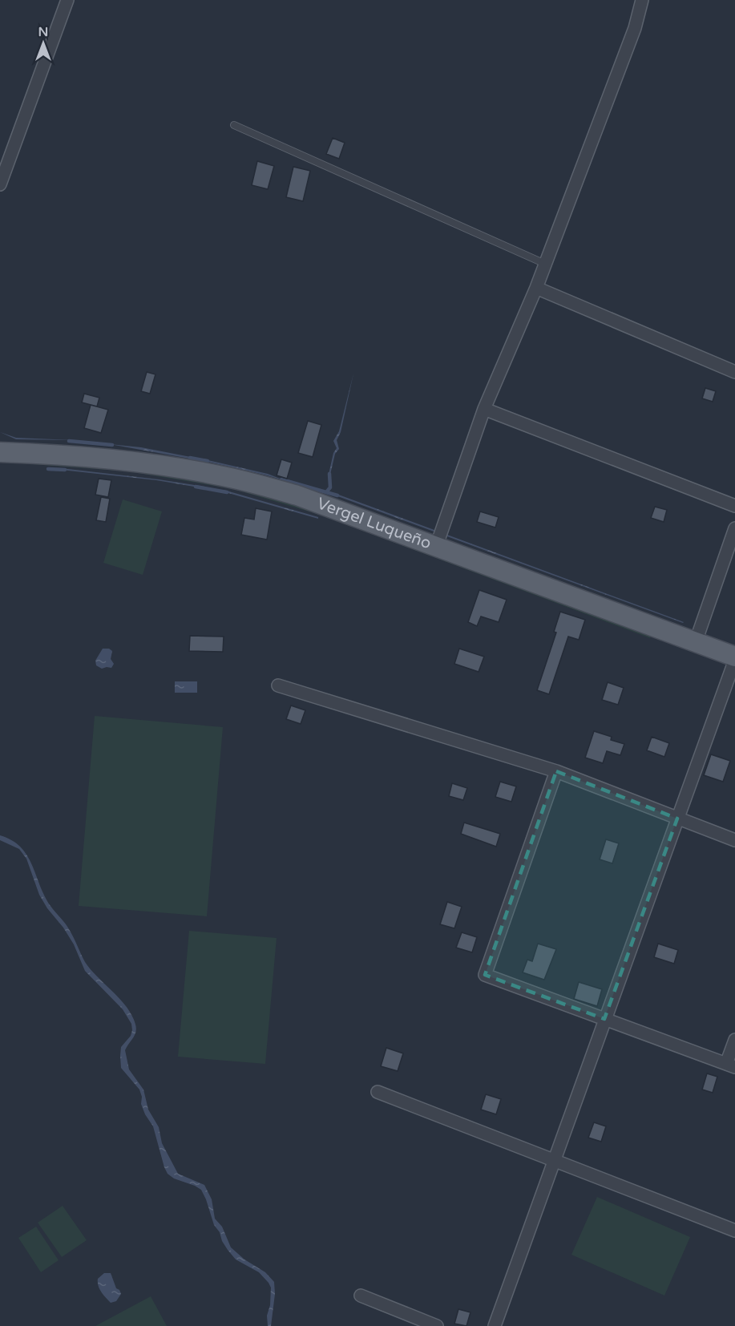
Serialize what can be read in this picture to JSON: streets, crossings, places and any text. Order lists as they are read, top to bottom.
{
  "streets": {
    "main road": ["Vergel Luqueño"]
  },
  "north": "top"
}
